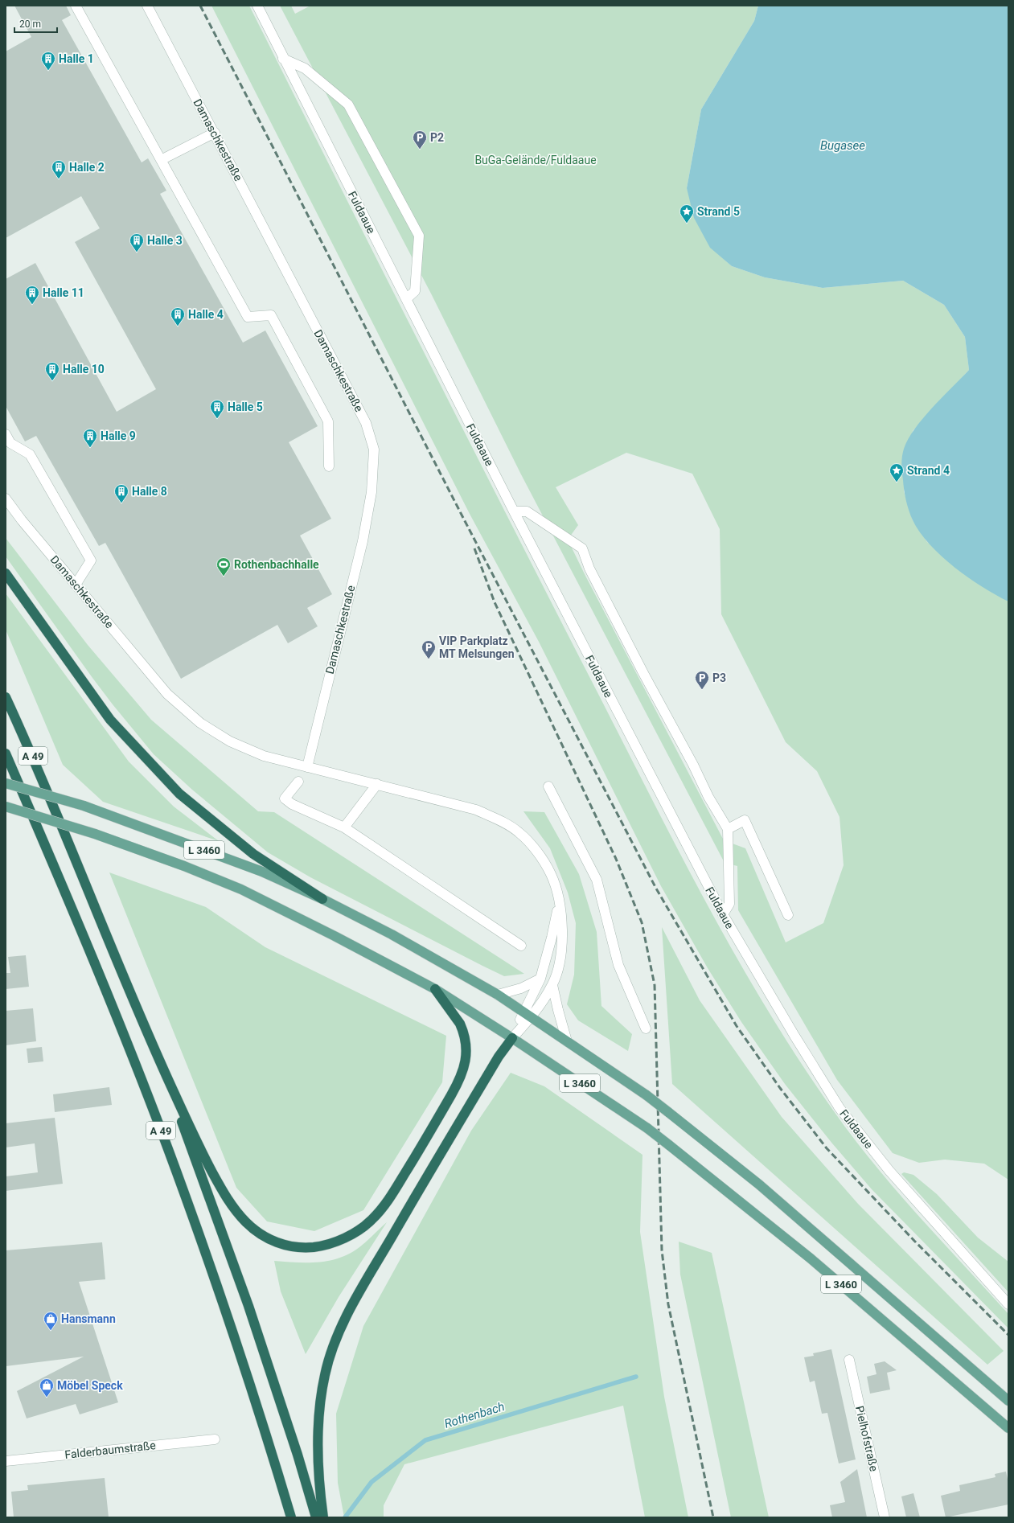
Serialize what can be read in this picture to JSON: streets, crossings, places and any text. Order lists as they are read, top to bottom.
{
  "streets": {
    "highway": ["A 49"],
    "main road": ["L 3460"],
    "street": [
      "Damaschkestraße",
      "Fuldaaue",
      "Pielhofstraße",
      "Falderbaumstraße"
    ]
  },
  "crossings": [
    ["Damaschkestraße", "L 3460"]
  ],
  "water": ["Bugasee", "Rothenbach"],
  "parks": ["BuGa-Gelände/Fuldaaue"],
  "places": {
    "building": [
      "Halle 1",
      "Halle 2",
      "Halle 3",
      "Halle 11",
      "Halle 4",
      "Halle 10",
      "Halle 5",
      "Halle 9",
      "Halle 8"
    ],
    "parking": ["P2", "VIP Parkplatz MT Melsungen", "P3"],
    "place": ["Strand 5", "Strand 4"],
    "sports": ["Rothenbachhalle"],
    "shop": ["Hansmann", "Möbel Speck"]
  },
  "scale_bar": "20 m"
}
